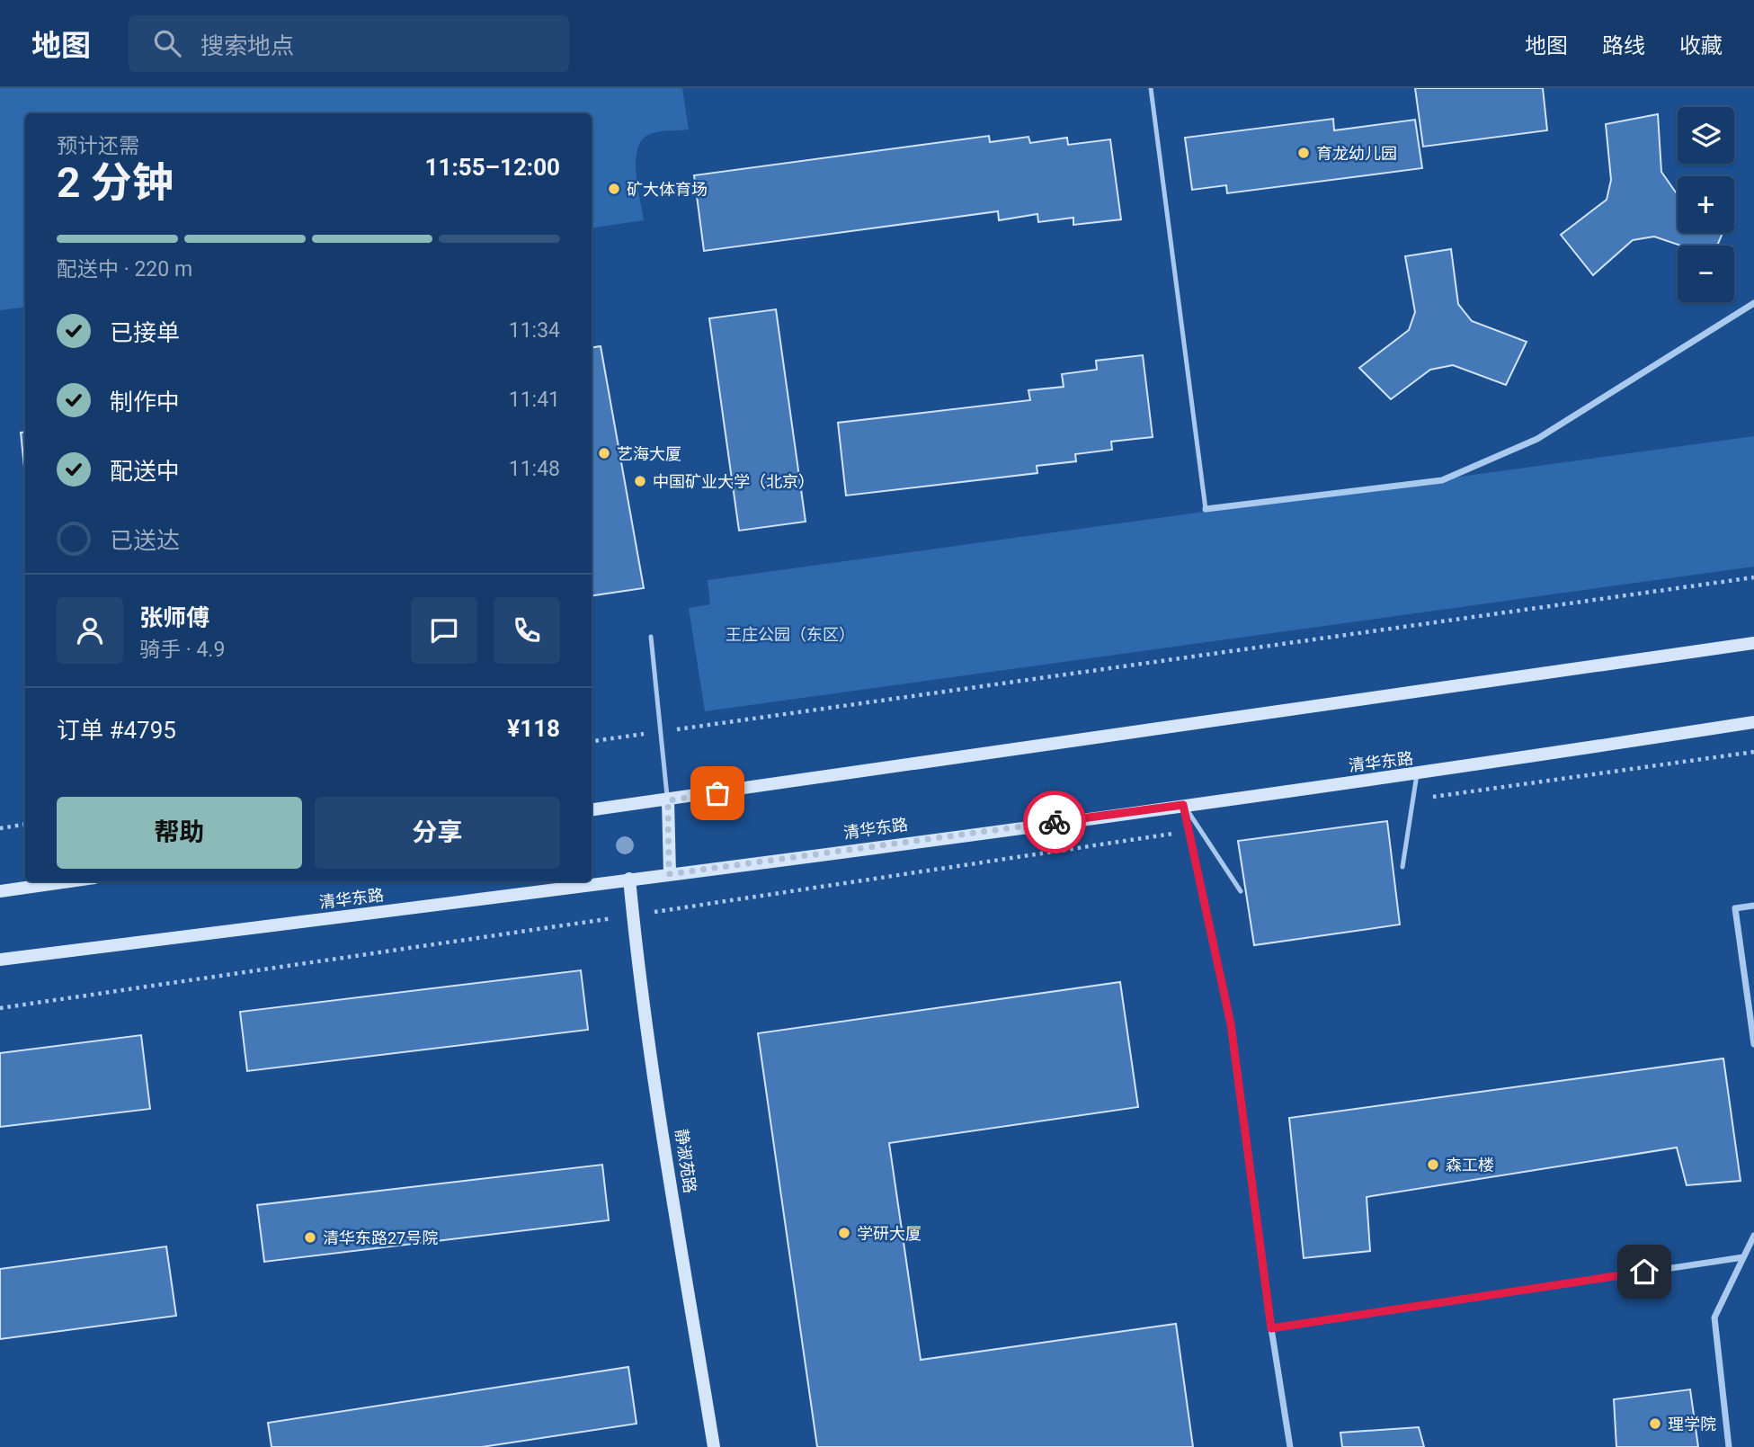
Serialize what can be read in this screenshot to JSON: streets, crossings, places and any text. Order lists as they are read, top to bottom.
{
  "streets": {
    "main road": ["清华东路", "静淑苑路"]
  },
  "crossings": [
    ["清华东路", "静淑苑路"]
  ],
  "parks": ["王庄公园（东区）"],
  "places": [
    "育龙幼儿园",
    "矿大体育场",
    "艺海大厦",
    "中国矿业大学（北京）",
    "森工楼",
    "学研大厦",
    "清华东路27号院",
    "理学院"
  ],
  "page": {
    "header": "地图",
    "search": "搜索地点",
    "nav": ["地图", "路线", "收藏"],
    "map_buttons": ["+", "−"],
    "heading": ["2 分钟", "预计还需", "11:55–12:00"],
    "panel": [
      "张师傅",
      "骑手 · 4.9",
      "订单 #4795",
      "¥118"
    ],
    "bar": "配送中 · 220 m",
    "list": [
      ["已接单", "11:34"],
      ["制作中", "11:41"],
      ["配送中", "11:48"],
      "已送达"
    ],
    "buttons": ["帮助", "分享"]
  }
}
